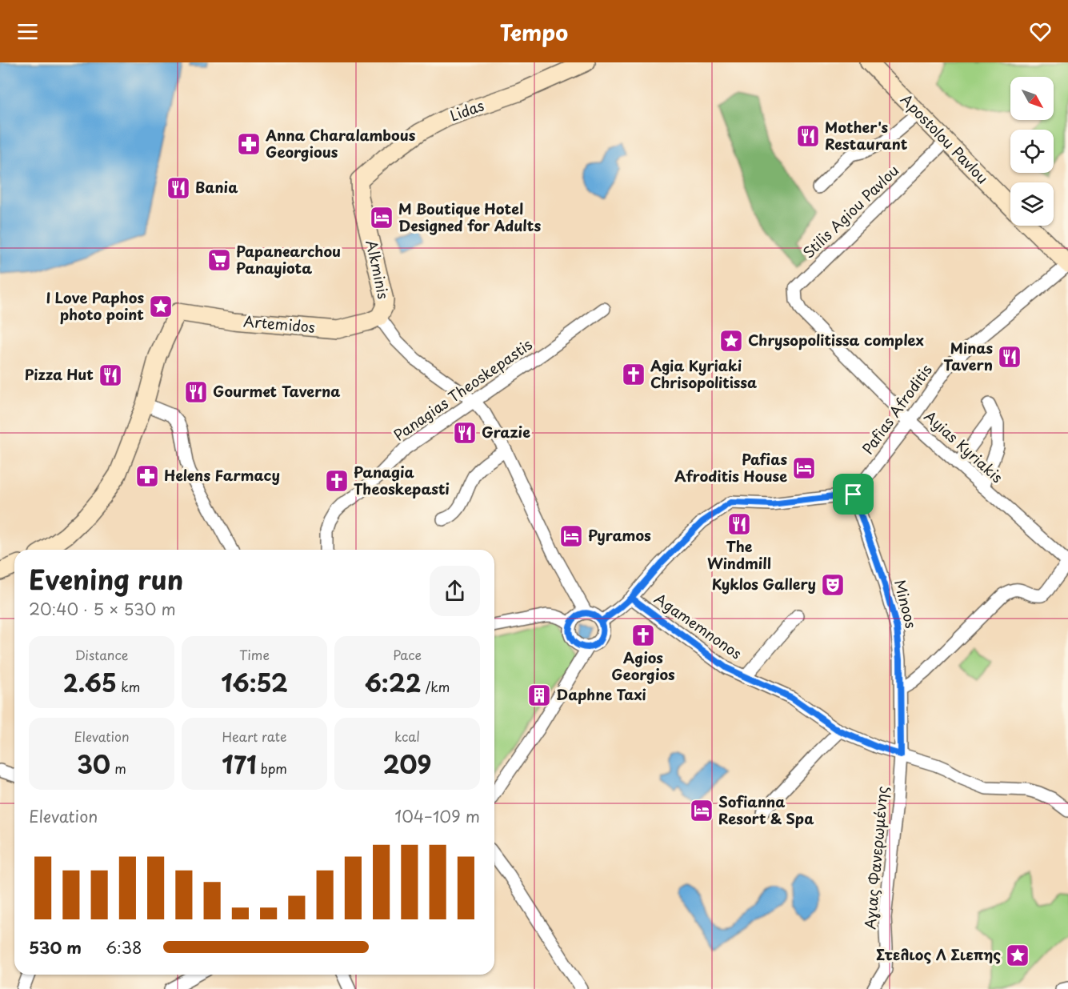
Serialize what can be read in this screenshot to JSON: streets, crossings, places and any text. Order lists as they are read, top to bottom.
{
  "streets": {
    "main road": [
      "Lidas",
      "Apostolou Pavlou",
      "Alkminis",
      "Artemidos"
    ],
    "street": [
      "Stilis Agiou Pavlou",
      "Panagias Theoskepastis",
      "Pafias Afroditis",
      "Ayias Kyriakis",
      "Minoos",
      "Agamemnonos",
      "Αγιας Φανερωμένης"
    ]
  },
  "crossings": [
    ["Lidas", "Alkminis"],
    ["Apostolou Pavlou", "Stilis Agiou Pavlou"],
    ["Apostolou Pavlou", "Pafias Afroditis"],
    ["Stilis Agiou Pavlou", "Ayias Kyriakis"],
    ["Alkminis", "Artemidos"],
    ["Alkminis", "Panagias Theoskepastis"],
    ["Pafias Afroditis", "Ayias Kyriakis"],
    ["Pafias Afroditis", "Minoos"],
    ["Minoos", "Agamemnonos"],
    ["Minoos", "Αγιας Φανερωμένης"],
    ["Agamemnonos", "Αγιας Φανερωμένης"]
  ],
  "places": {
    "restaurant": [
      "Mother's Restaurant",
      "Bania",
      "Minas Tavern",
      "Pizza Hut",
      "Gourmet Taverna",
      "Grazie",
      "The Windmill"
    ],
    "pharmacy": ["Anna Charalambous Georgious", "Helens Farmacy"],
    "hotel": [
      "M Boutique Hotel Designed for Adults",
      "Pafias Afroditis House",
      "Pyramos",
      "Sofianna Resort & Spa"
    ],
    "supermarket": ["Papanearchou Panayiota"],
    "place": ["I Love Paphos photo point", "Chrysopolitissa complex", "Στελιος Λ Σιεπης"],
    "church": ["Agia Kyriaki Chrisopolitissa", "Panagia Theoskepasti", "Agios Georgios"],
    "theatre": ["Kyklos Gallery"],
    "building": ["Daphne Taxi"]
  },
  "north": "bottom right",
  "page": {
    "header": "Tempo",
    "heading": ["Evening run", "20:40 · 5 × 530 m"],
    "stats": [
      ["Distance", "2.65 km"],
      ["Time", "16:52"],
      ["Pace", "6:22 /km"],
      ["Elevation", "30 m"],
      ["Heart rate", "171 bpm"],
      ["kcal", "209"]
    ],
    "chart": ["Elevation", "104–109 m"],
    "list": [
      {
        "name": "530 m",
        "note": "6:38"
      }
    ]
  }
}
